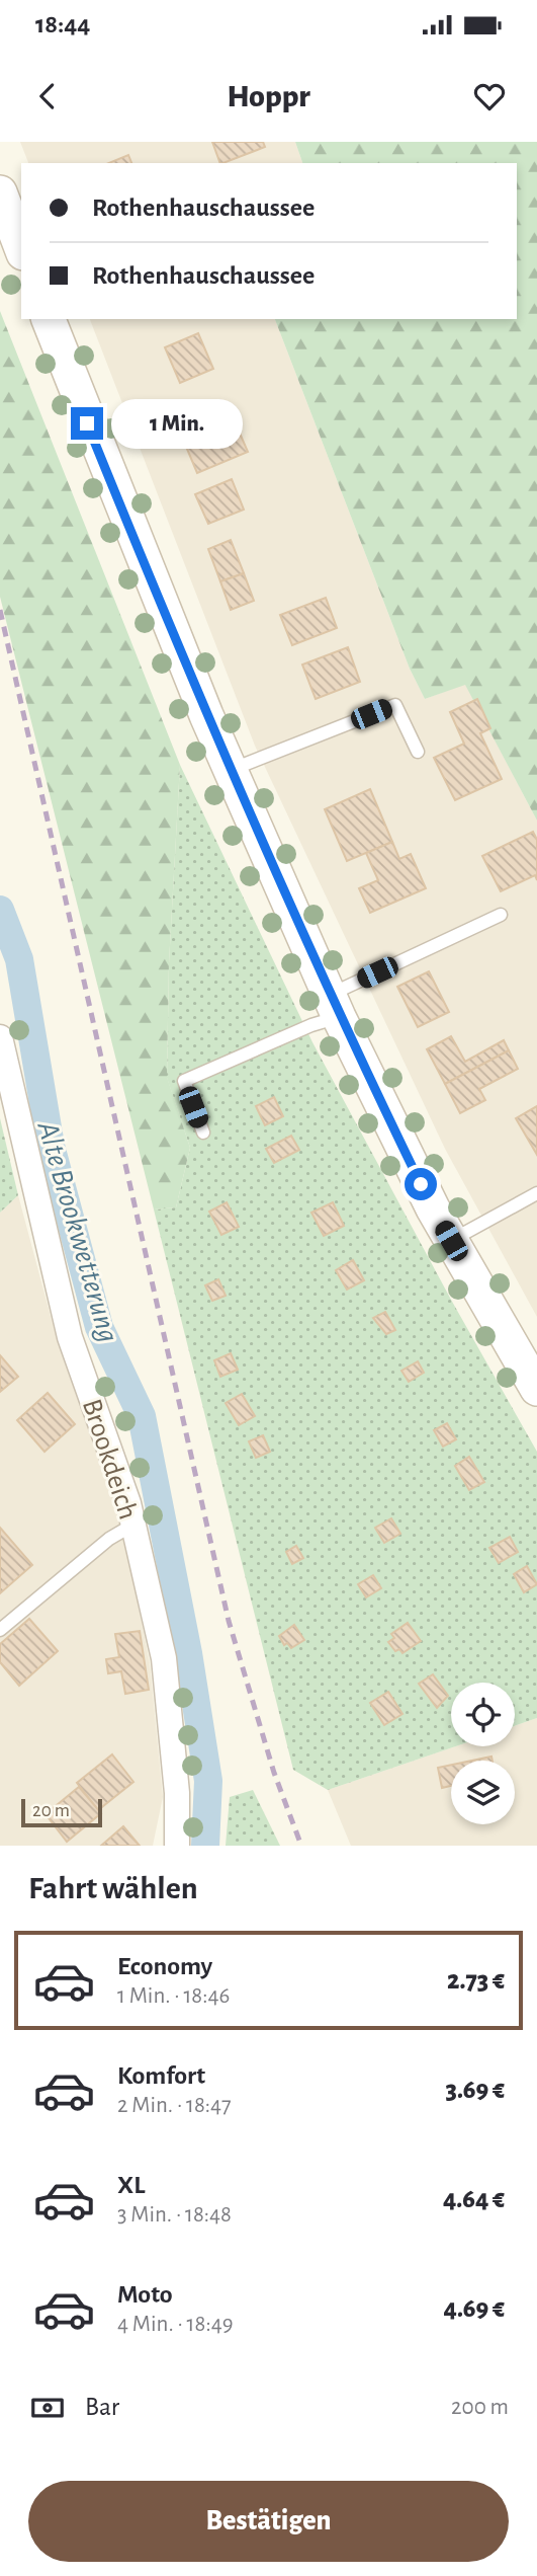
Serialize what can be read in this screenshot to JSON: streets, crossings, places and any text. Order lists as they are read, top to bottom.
{
  "streets": {
    "street": ["Brookdeich"]
  },
  "water": ["Alte Brookwetterung"],
  "scale_bar": "20 m",
  "page": {
    "status": "18:44",
    "header": "Hoppr",
    "banner": ["Rothenhauschaussee", "Rothenhauschaussee"],
    "bubble": "1 Min.",
    "scale": "20 m",
    "heading": "Fahrt wählen",
    "list": [
      {
        "name": "Economy",
        "note": "1 Min. · 18:46",
        "value": "2.73 €"
      },
      {
        "name": "Komfort",
        "note": "2 Min. · 18:47",
        "value": "3.69 €"
      },
      {
        "name": "XL",
        "note": "3 Min. · 18:48",
        "value": "4.64 €"
      },
      {
        "name": "Moto",
        "note": "4 Min. · 18:49",
        "value": "4.69 €"
      }
    ],
    "pay": ["Bar", "200 m"],
    "buttons": "Bestätigen"
  }
}
